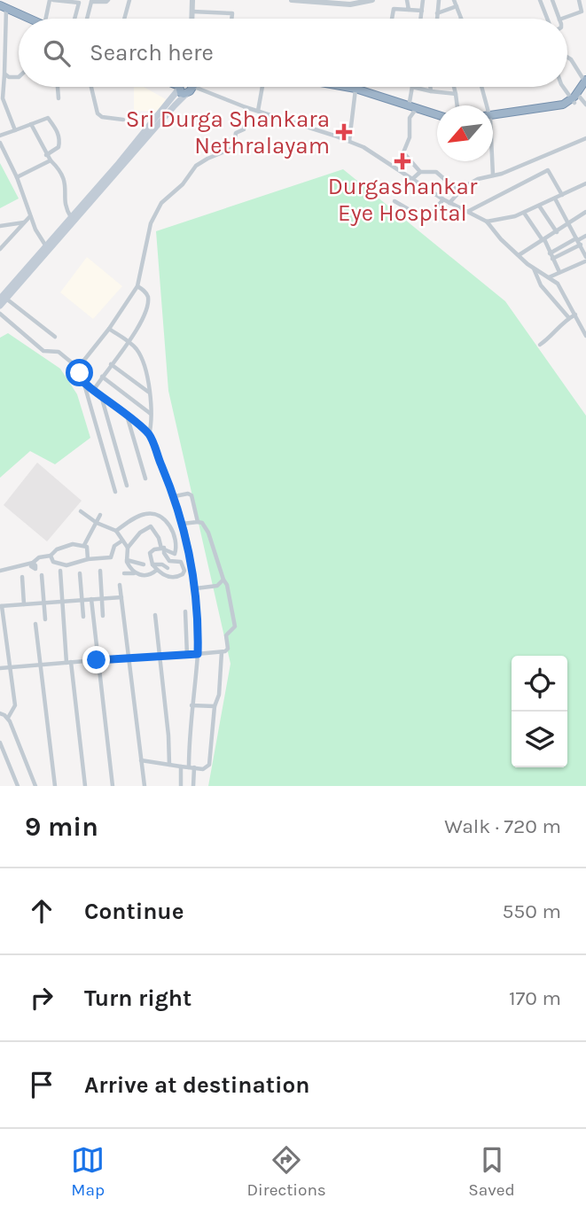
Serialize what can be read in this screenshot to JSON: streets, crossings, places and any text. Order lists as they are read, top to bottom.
{
  "places": {
    "health": ["Sri Durga Shankara Nethralayam", "Durgashankar Eye Hospital"]
  },
  "north": "bottom left",
  "page": {
    "search": "Search here",
    "heading": ["9 min", "Walk · 720 m"],
    "list": [
      ["Continue", "550 m"],
      ["Turn right", "170 m"],
      "Arrive at destination"
    ],
    "nav": ["Map", "Directions", "Saved"]
  }
}
